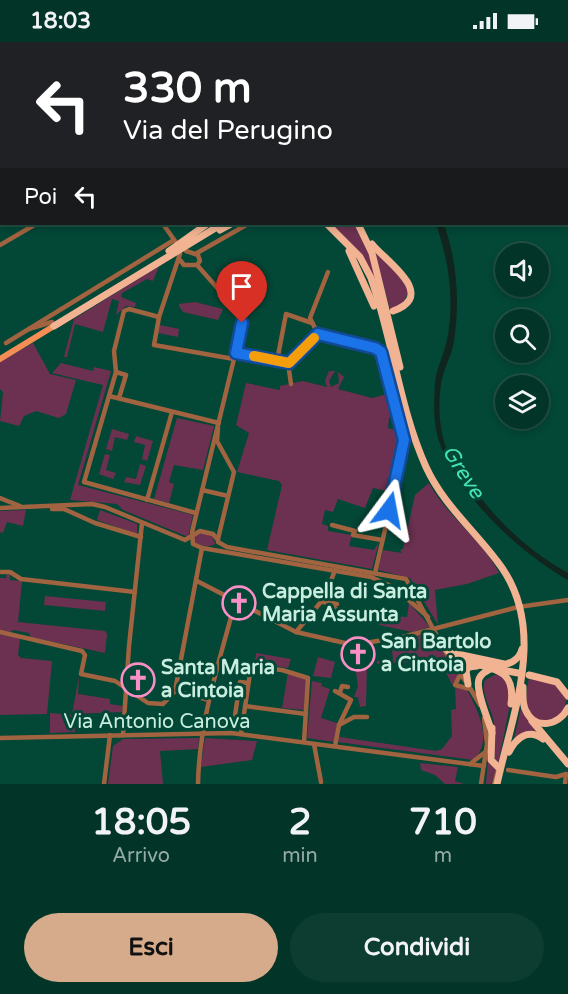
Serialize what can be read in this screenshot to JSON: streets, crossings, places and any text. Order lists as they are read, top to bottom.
{
  "streets": {
    "street": ["Via Antonio Canova"]
  },
  "water": ["Greve"],
  "places": {
    "church": ["Cappella di Santa Maria Assunta", "San Bartolo a Cintoia", "Santa Maria a Cintoia"]
  },
  "page": {
    "status": "18:03",
    "turn": ["330 m", "Via del Perugino"],
    "then": "Poi",
    "eta": [
      "18:05",
      "Arrivo",
      "2",
      "min",
      "710",
      "m"
    ],
    "buttons": ["Esci", "Condividi"]
  }
}
